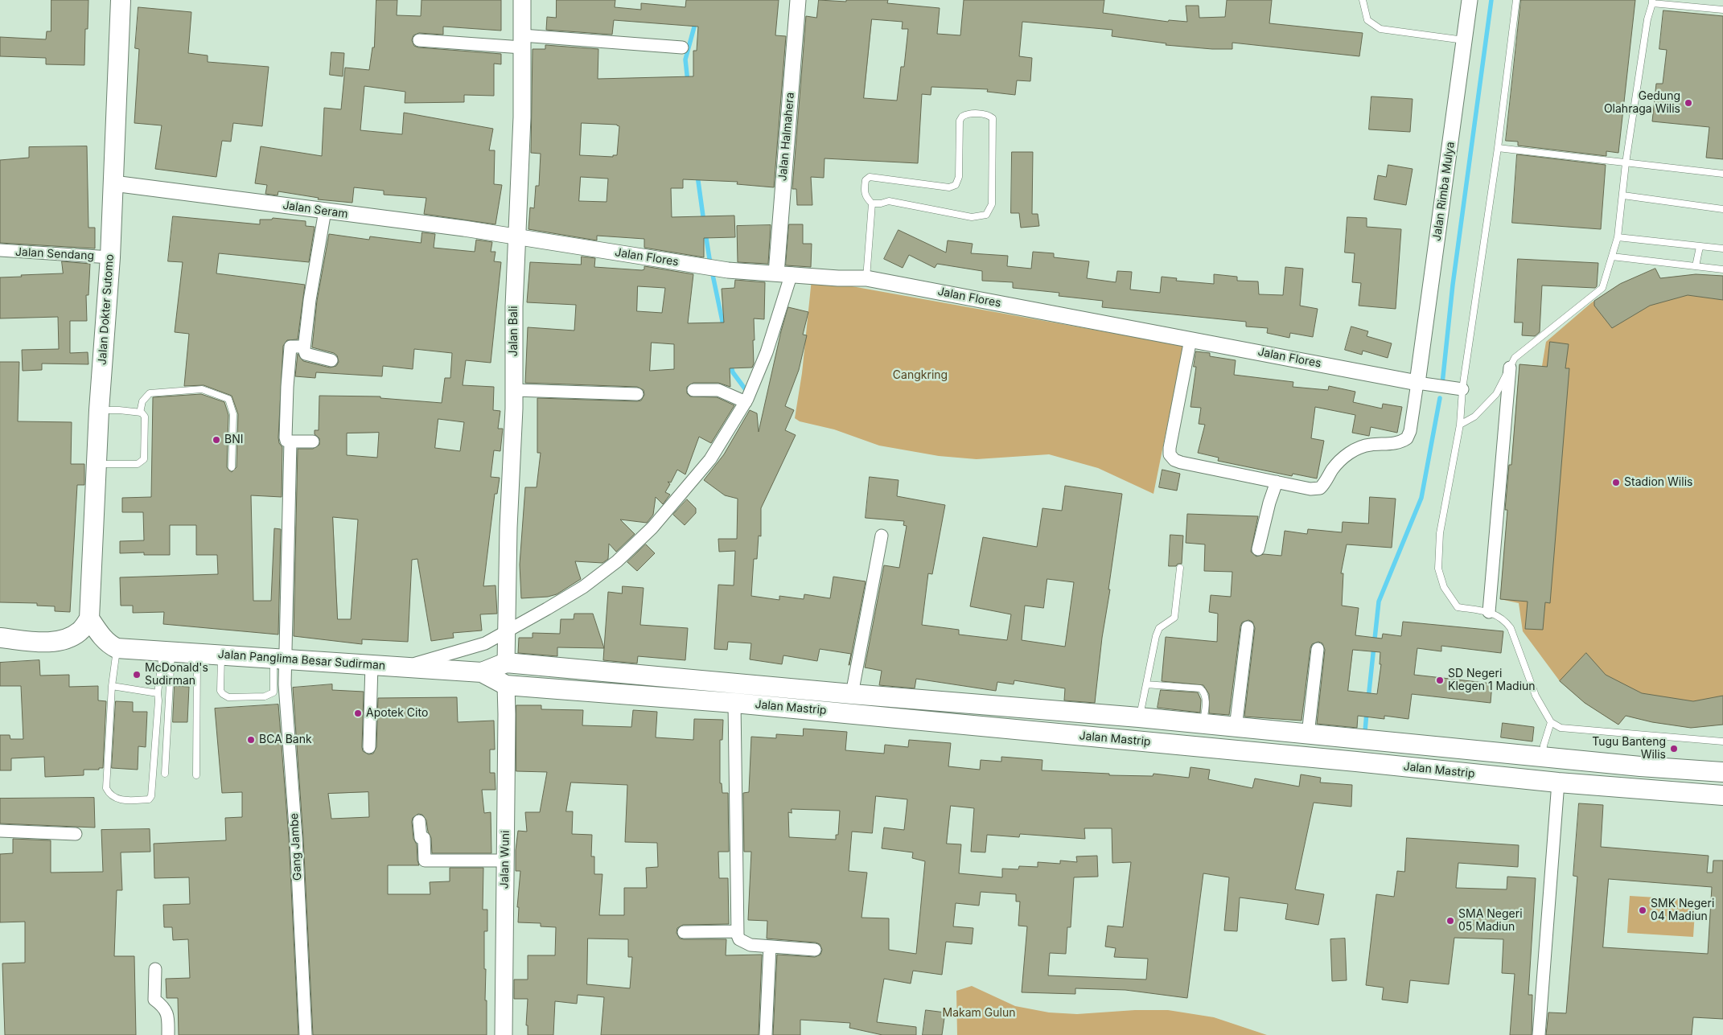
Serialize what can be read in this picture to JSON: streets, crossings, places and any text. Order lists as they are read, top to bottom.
{
  "streets": {
    "main road": [
      "Jalan Dokter Sutomo",
      "Jalan Bali",
      "Jalan Panglima Besar Sudirman",
      "Jalan Mastrip",
      "Jalan Wuni"
    ],
    "street": [
      "Jalan Halmahera",
      "Jalan Rimba Mulya",
      "Jalan Seram",
      "Jalan Sendang",
      "Jalan Flores",
      "Gang Jambe"
    ]
  },
  "crossings": [
    ["Jalan Halmahera", "Jalan Flores"],
    ["Jalan Rimba Mulya", "Jalan Flores"],
    ["Jalan Seram", "Jalan Flores"],
    ["Jalan Seram", "Jalan Dokter Sutomo"],
    ["Jalan Seram", "Jalan Bali"],
    ["Jalan Sendang", "Jalan Dokter Sutomo"],
    ["Jalan Flores", "Jalan Bali"],
    ["Jalan Bali", "Jalan Panglima Besar Sudirman"],
    ["Jalan Bali", "Jalan Mastrip"],
    ["Jalan Panglima Besar Sudirman", "Jalan Mastrip"],
    ["Jalan Panglima Besar Sudirman", "Gang Jambe"],
    ["Jalan Panglima Besar Sudirman", "Jalan Wuni"],
    ["Jalan Mastrip", "Jalan Wuni"]
  ],
  "parks": ["Cangkring", "Makam Gulun"],
  "places": [
    "Gedung Olahraga Wilis",
    "BNI",
    "Stadion Wilis",
    "McDonald's Sudirman",
    "SD Negeri Klegen 1 Madiun",
    "Apotek Cito",
    "BCA Bank",
    "Tugu Banteng Wilis",
    "SMK Negeri 04 Madiun",
    "SMA Negeri 05 Madiun"
  ]
}
